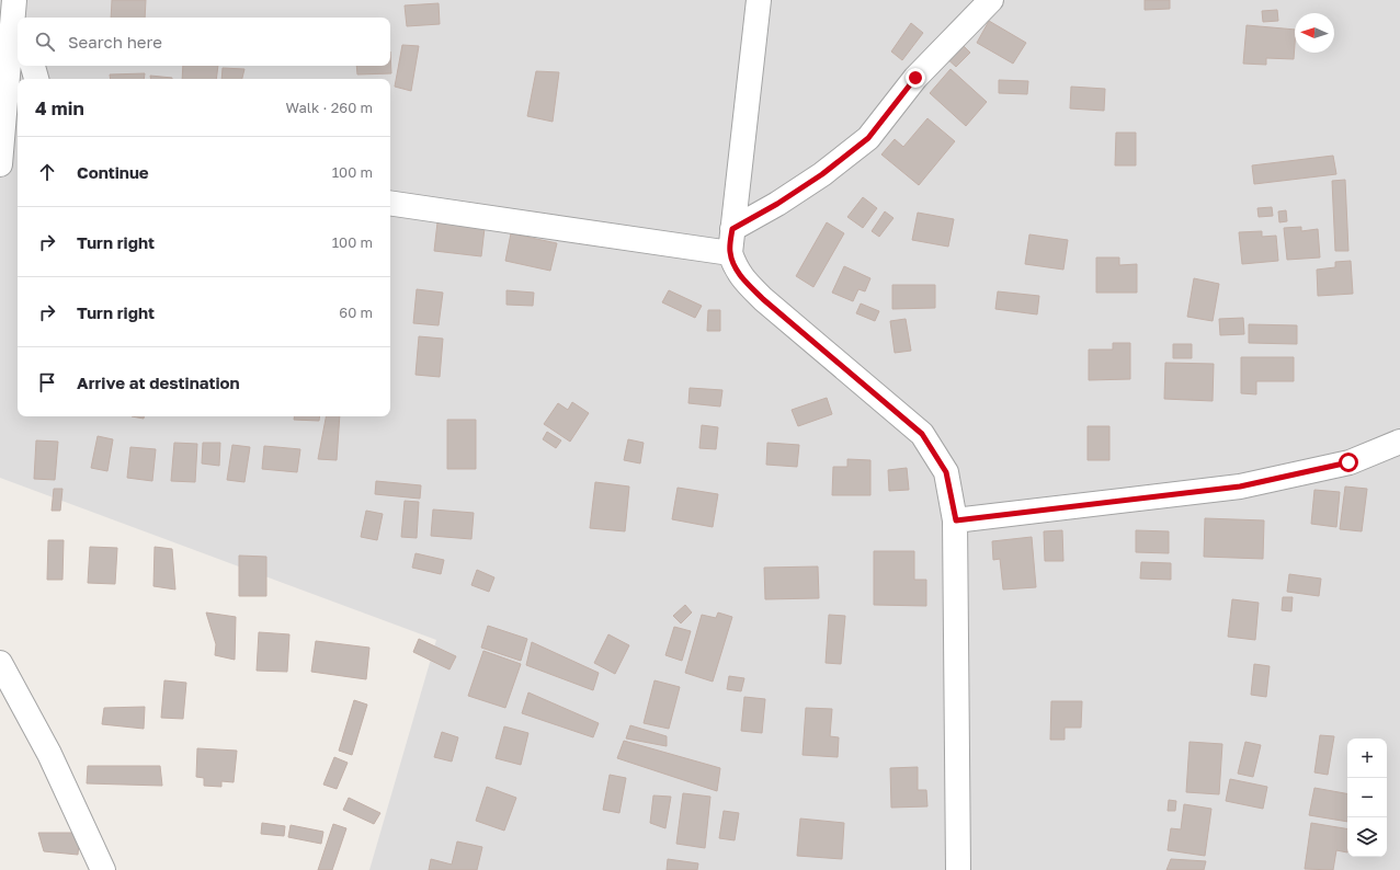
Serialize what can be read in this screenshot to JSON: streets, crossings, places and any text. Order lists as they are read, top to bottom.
{
  "north": "left",
  "page": {
    "search": "Search here",
    "heading": ["4 min", "Walk · 260 m"],
    "list": [
      ["Continue", "100 m"],
      ["Turn right", "100 m"],
      ["Turn right", "60 m"],
      "Arrive at destination"
    ],
    "map_buttons": ["+", "−"]
  }
}
